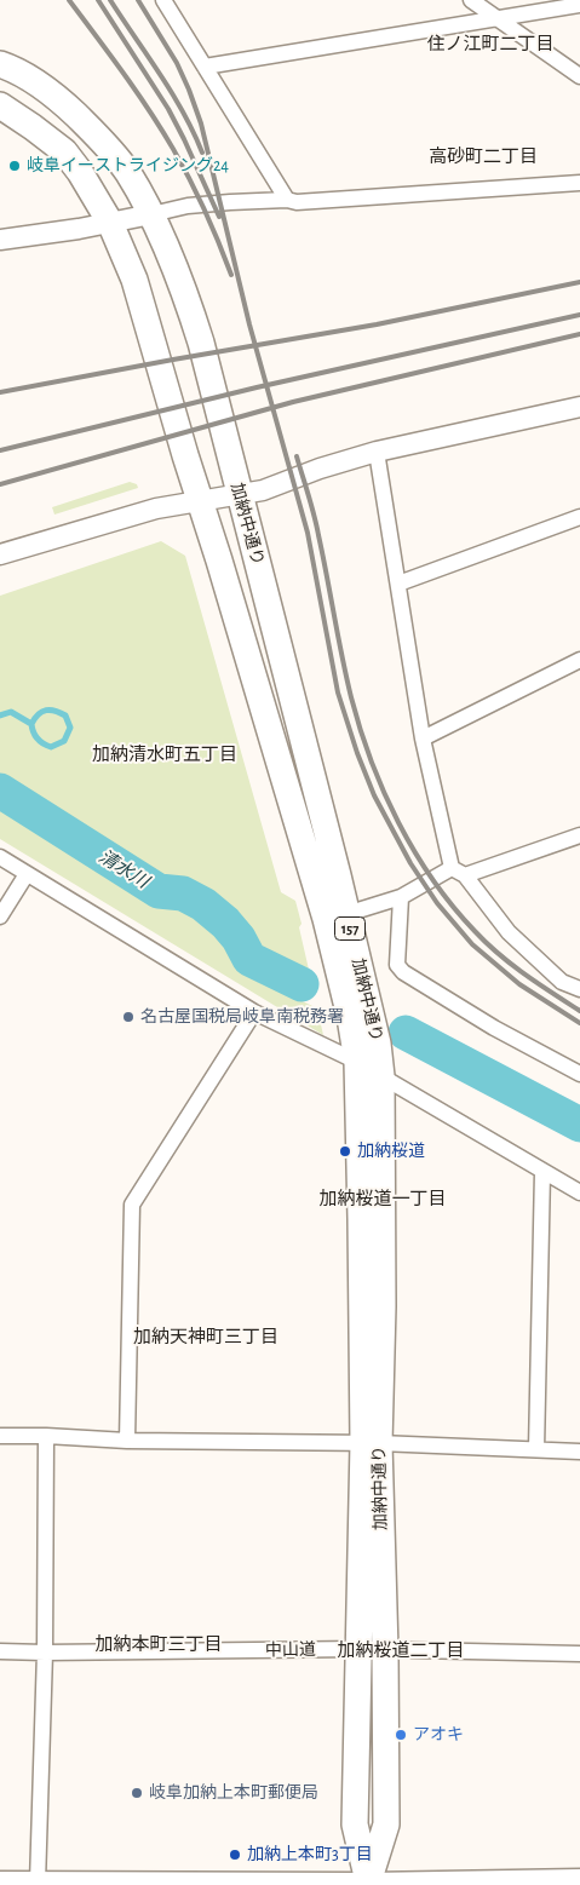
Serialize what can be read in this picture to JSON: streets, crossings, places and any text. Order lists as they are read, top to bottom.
{
  "streets": {
    "highway": ["加納中通り", "157"],
    "street": ["中山道"]
  },
  "crossings": [
    ["加納中通り", "中山道"]
  ],
  "districts": [
    "住ノ江町二丁目",
    "高砂町二丁目",
    "加納清水町五丁目",
    "加納桜道一丁目",
    "加納天神町三丁目",
    "加納本町三丁目",
    "加納桜道二丁目"
  ],
  "water": ["清水川"],
  "places": [
    "岐阜イーストライジング24",
    "名古屋国税局岐阜南税務署",
    "加納桜道",
    "アオキ",
    "岐阜加納上本町郵便局",
    "加納上本町3丁目"
  ]
}
